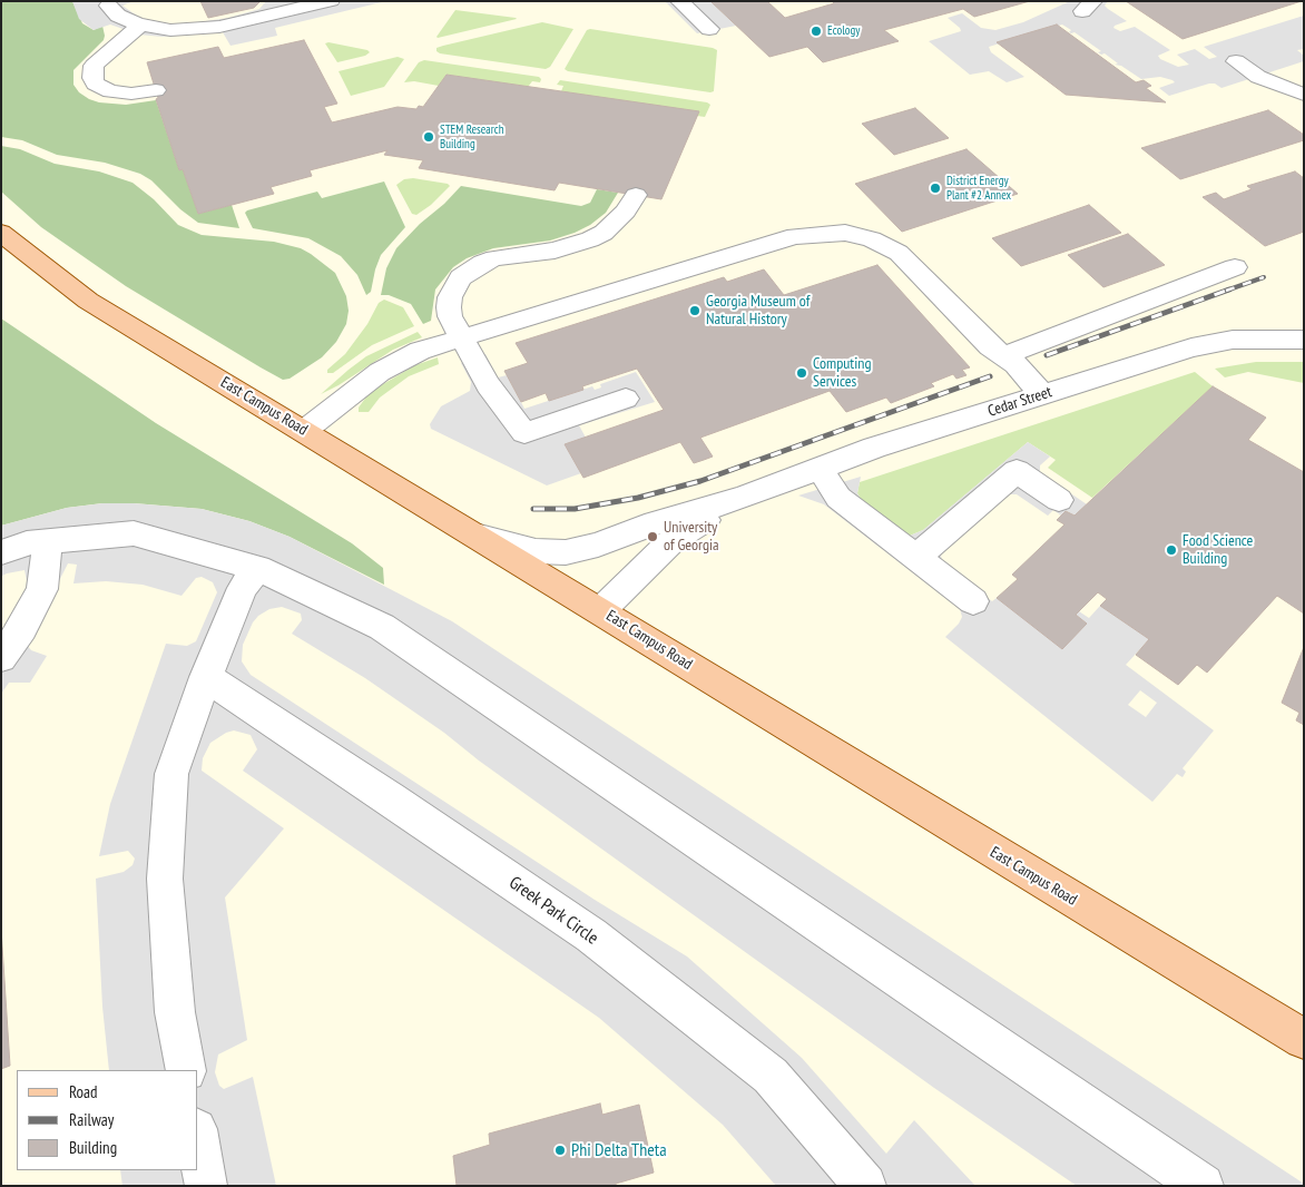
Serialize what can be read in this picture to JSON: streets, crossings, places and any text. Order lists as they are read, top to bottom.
{
  "streets": {
    "main road": ["East Campus Road"],
    "street": ["Cedar Street", "Greek Park Circle"]
  },
  "crossings": [
    ["Cedar Street", "East Campus Road"]
  ],
  "places": [
    "Ecology",
    "STEM Research Building",
    "District Energy Plant #2 Annex",
    "Georgia Museum of Natural History",
    "Computing Services",
    "University of Georgia",
    "Food Science Building",
    "Phi Delta Theta"
  ],
  "legend": ["Road", "Railway", "Building"]
}
